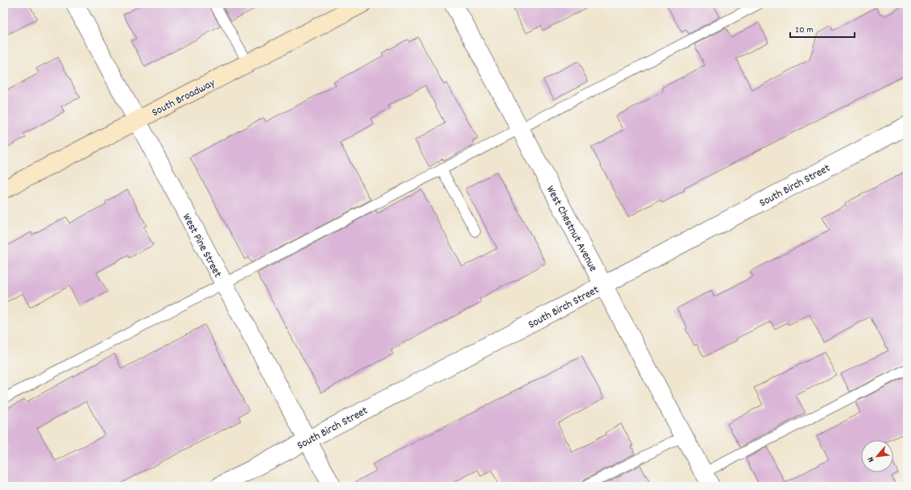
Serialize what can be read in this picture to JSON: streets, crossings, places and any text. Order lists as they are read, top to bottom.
{
  "streets": {
    "street": [
      "South Broadway",
      "South Birch Street",
      "West Chestnut Avenue",
      "West Pine Street"
    ]
  },
  "crossings": [
    ["South Broadway", "West Pine Street"],
    ["South Birch Street", "West Chestnut Avenue"],
    ["South Birch Street", "West Pine Street"]
  ],
  "scale_bar": "20 m",
  "north": "bottom left"
}
